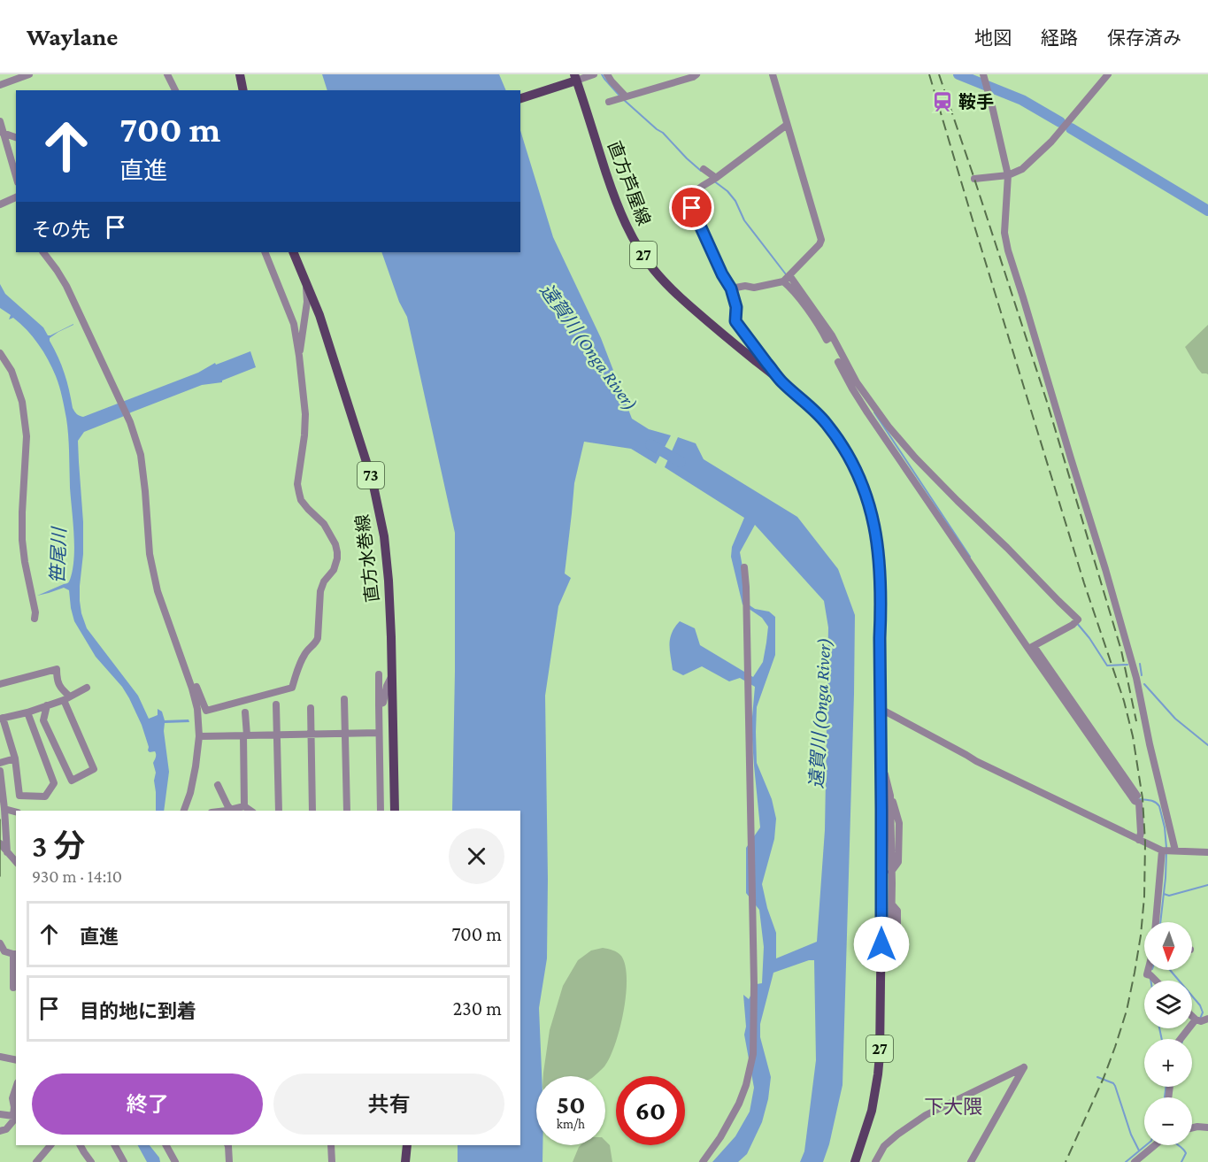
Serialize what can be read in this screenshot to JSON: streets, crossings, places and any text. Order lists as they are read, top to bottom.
{
  "streets": {
    "main road": [
      "直方芦屋線",
      "27",
      "73",
      "直方水巻線"
    ]
  },
  "districts": ["下大隈"],
  "water": ["遠賀川 (Onga River)", "笹尾川"],
  "places": {
    "station": ["鞍手"]
  },
  "north": "bottom",
  "page": {
    "header": "Waylane",
    "nav": ["地図", "経路", "保存済み"],
    "turn": ["700 m", "直進"],
    "then": "その先",
    "heading": ["3 分", "930 m · 14:10"],
    "list": [
      {
        "name": "直進",
        "value": "700 m"
      },
      {
        "name": "目的地に到着",
        "value": "230 m"
      }
    ],
    "map_buttons": ["+", "−"],
    "buttons": ["終了", "共有"],
    "speed": "50 km/h",
    "limit": "60"
  }
}
